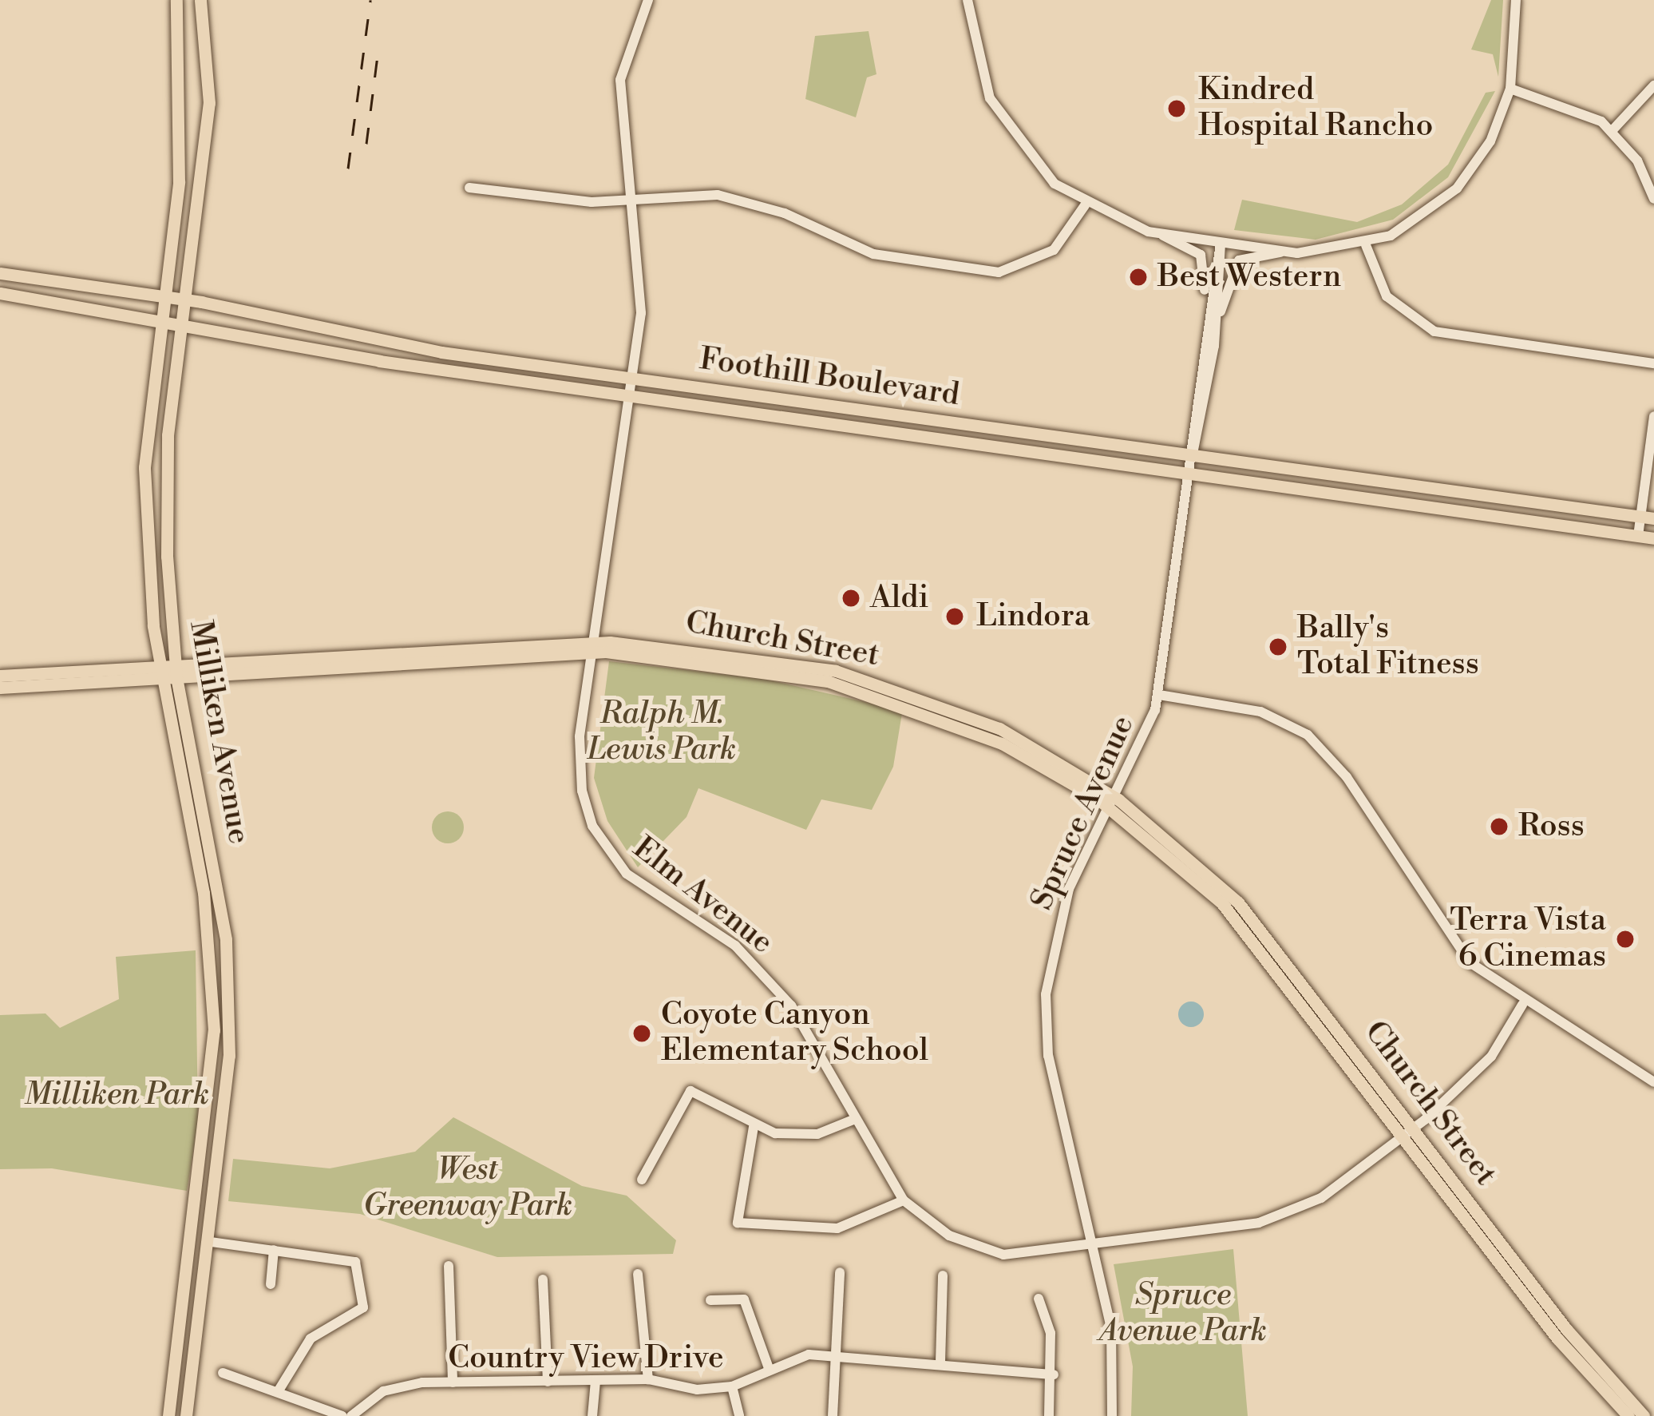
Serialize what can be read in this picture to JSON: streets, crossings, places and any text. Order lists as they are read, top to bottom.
{
  "streets": {
    "main road": ["Foothill Boulevard", "Church Street", "Milliken Avenue"],
    "street": ["Spruce Avenue", "Elm Avenue", "Country View Drive"]
  },
  "crossings": [
    ["Foothill Boulevard", "Milliken Avenue"],
    ["Foothill Boulevard", "Spruce Avenue"],
    ["Foothill Boulevard", "Elm Avenue"],
    ["Church Street", "Milliken Avenue"],
    ["Church Street", "Spruce Avenue"],
    ["Church Street", "Elm Avenue"],
    ["Spruce Avenue", "Elm Avenue"]
  ],
  "parks": [
    "Ralph M. Lewis Park",
    "Milliken Park",
    "West Greenway Park",
    "Spruce Avenue Park"
  ],
  "places": [
    "Kindred Hospital Rancho",
    "Best Western",
    "Aldi",
    "Lindora",
    "Bally's Total Fitness",
    "Ross",
    "Terra Vista 6 Cinemas",
    "Coyote Canyon Elementary School"
  ]
}
